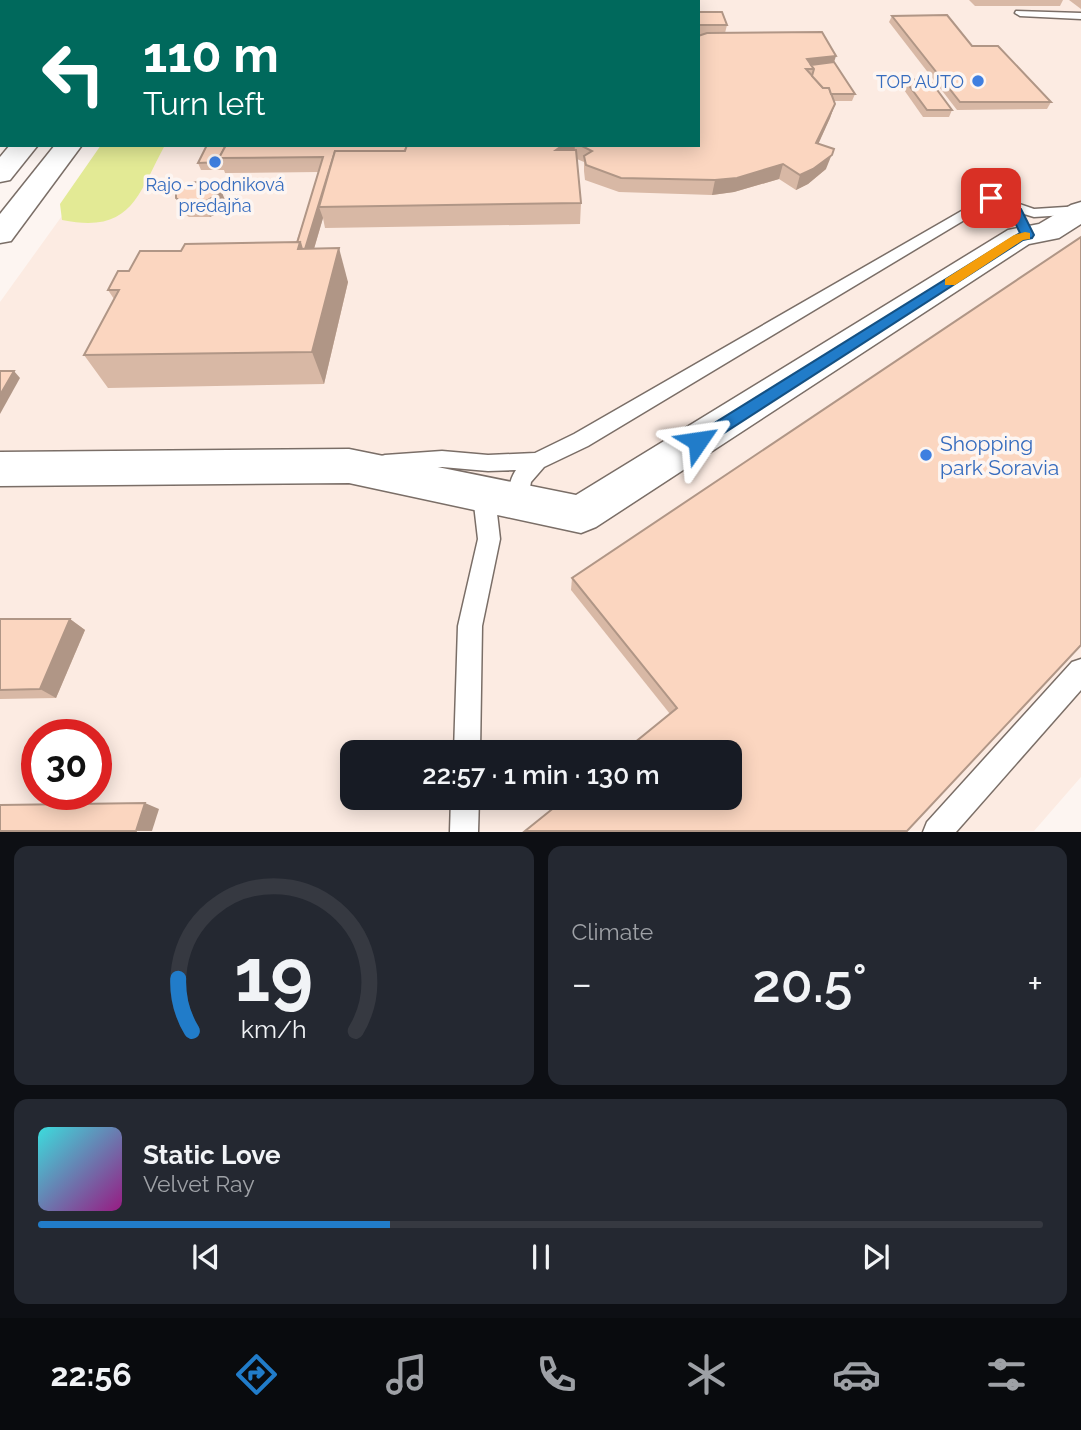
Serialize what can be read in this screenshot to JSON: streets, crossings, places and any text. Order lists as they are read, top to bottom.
{
  "places": ["TOP AUTO", "Rajo - podniková predajňa", "Shopping park Soravia"],
  "page": {
    "turn": ["110 m", "Turn left"],
    "limit": "30",
    "trip": "22:57 · 1 min · 130 m",
    "tile": "Climate",
    "heat": ["−", "20.5°", "+"],
    "song": ["Static Love", "Velvet Ray"],
    "tabs": "22:56",
    "gauge": ["19", "km/h"]
  }
}
